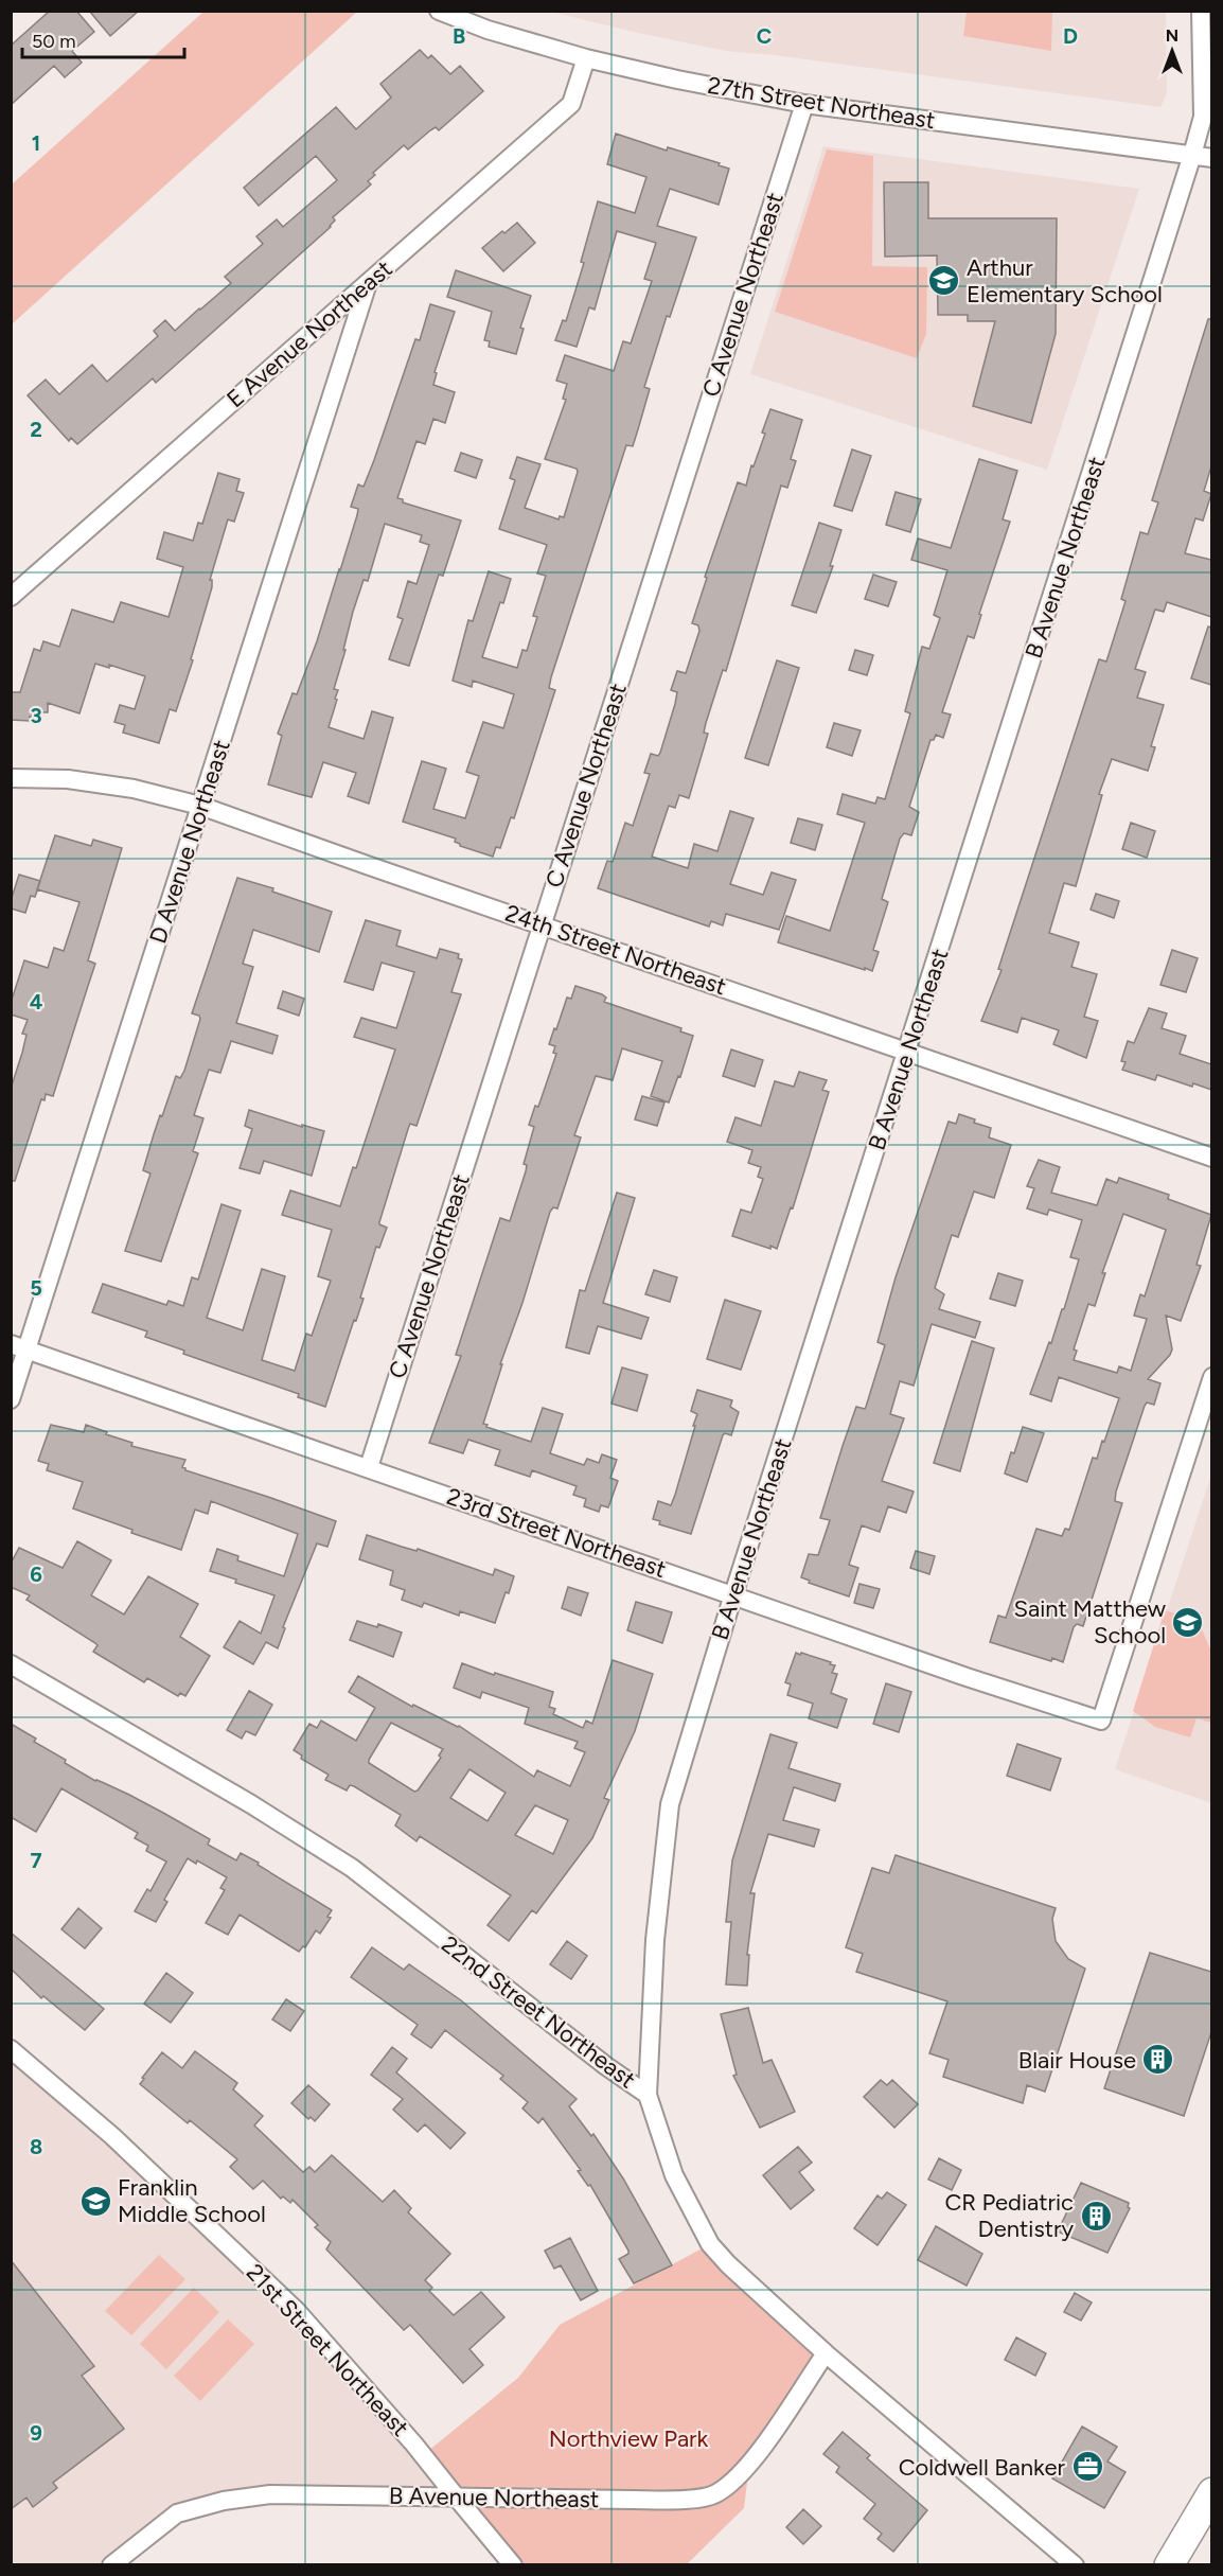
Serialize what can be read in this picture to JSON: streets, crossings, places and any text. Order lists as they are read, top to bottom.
{
  "streets": {
    "street": [
      "27th Street Northeast",
      "C Avenue Northeast",
      "E Avenue Northeast",
      "B Avenue Northeast",
      "D Avenue Northeast",
      "24th Street Northeast",
      "23rd Street Northeast",
      "22nd Street Northeast",
      "21st Street Northeast"
    ]
  },
  "crossings": [
    ["27th Street Northeast", "C Avenue Northeast"],
    ["27th Street Northeast", "E Avenue Northeast"],
    ["27th Street Northeast", "B Avenue Northeast"],
    ["C Avenue Northeast", "24th Street Northeast"],
    ["C Avenue Northeast", "23rd Street Northeast"],
    ["E Avenue Northeast", "D Avenue Northeast"],
    ["B Avenue Northeast", "24th Street Northeast"],
    ["B Avenue Northeast", "23rd Street Northeast"],
    ["B Avenue Northeast", "22nd Street Northeast"],
    ["B Avenue Northeast", "21st Street Northeast"],
    ["D Avenue Northeast", "24th Street Northeast"],
    ["D Avenue Northeast", "23rd Street Northeast"]
  ],
  "parks": ["Northview Park"],
  "places": {
    "school or university": ["Arthur Elementary School", "Saint Matthew School", "Franklin Middle School"],
    "building": ["Blair House", "CR Pediatric Dentistry"],
    "office": ["Coldwell Banker"]
  },
  "scale_bar": "50 m",
  "north": "top",
  "grid": {
    "columns": ["B", "C", "D"],
    "rows": [
      "1",
      "2",
      "3",
      "4",
      "5",
      "6",
      "7",
      "8",
      "9"
    ]
  }
}
